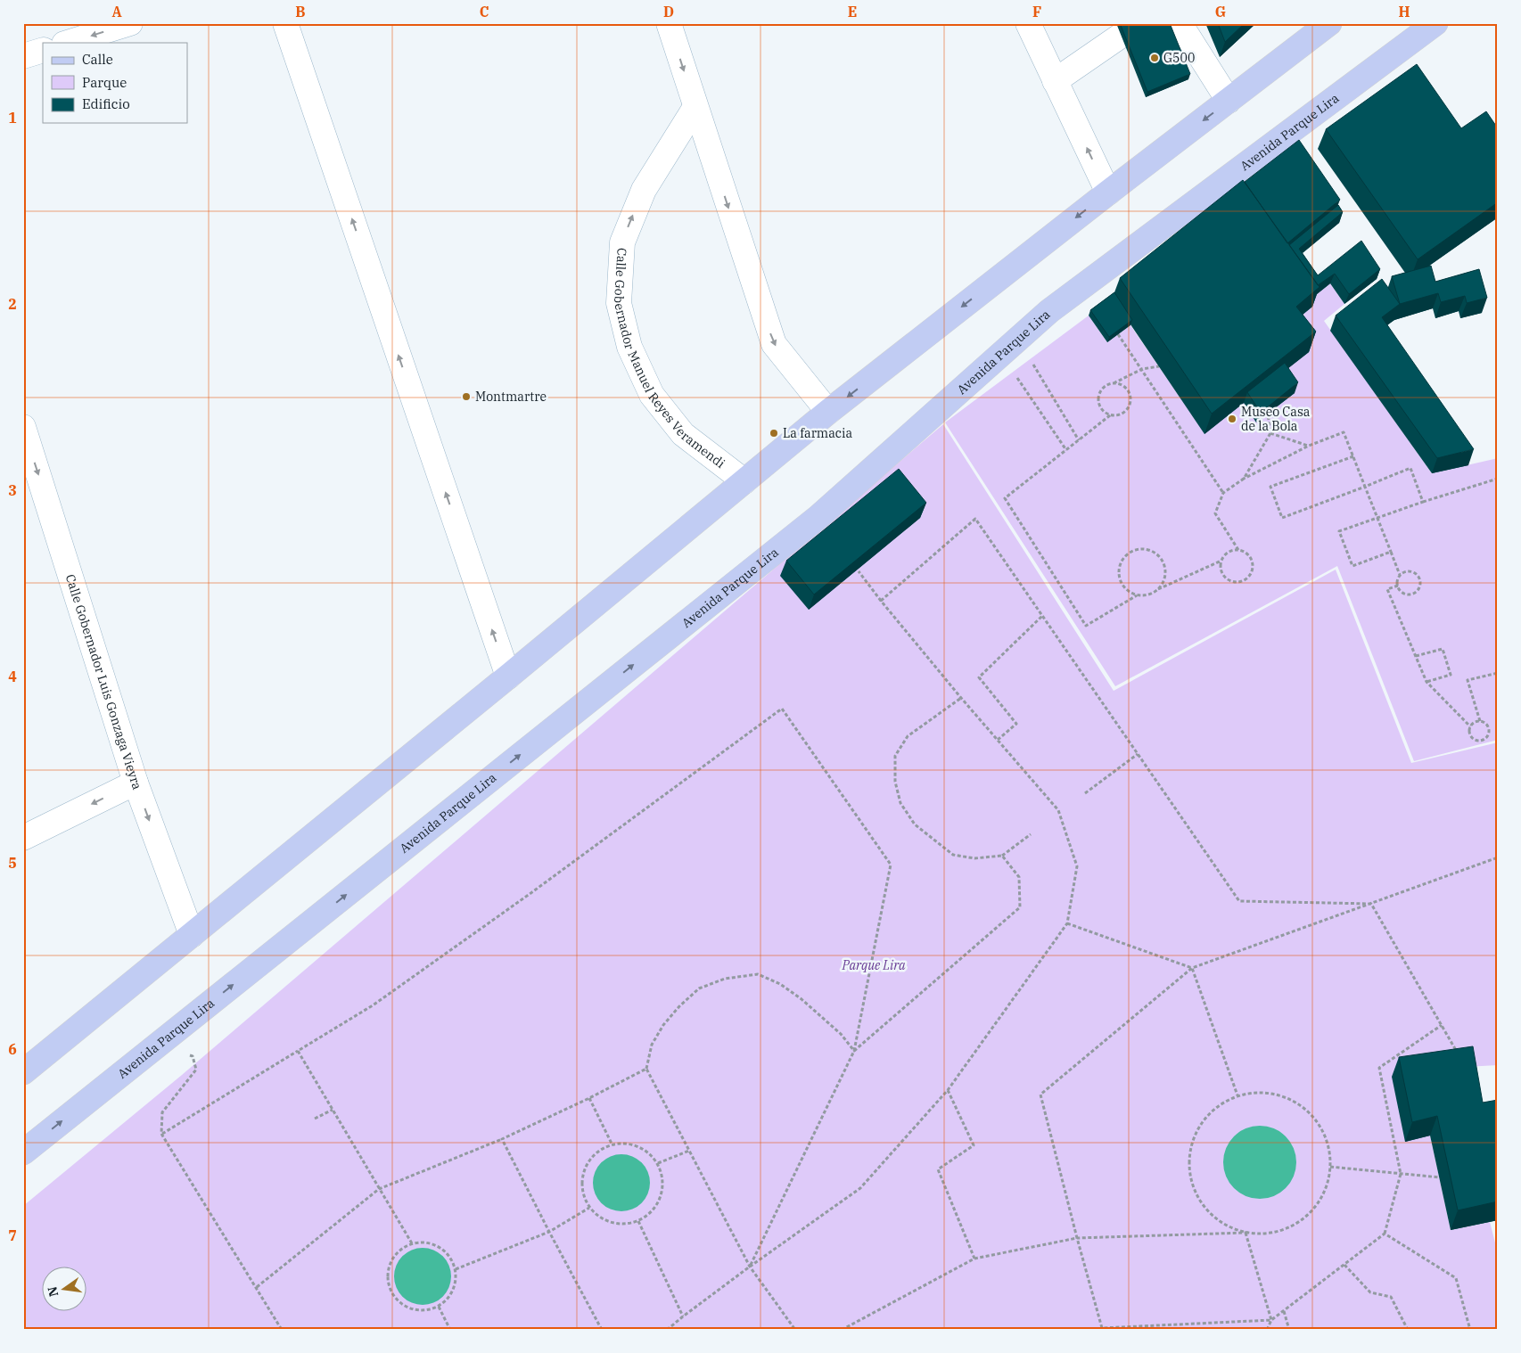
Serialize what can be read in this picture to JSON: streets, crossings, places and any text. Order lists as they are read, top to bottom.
{
  "streets": {
    "main road": ["Avenida Parque Lira"],
    "street": ["Calle Gobernador Manuel Reyes Veramendi", "Calle Gobernador Luis Gonzaga Vieyra"]
  },
  "one_way": ["Calle Gobernador Luis Gonzaga Vieyra"],
  "parks": ["Parque Lira"],
  "places": [
    "G500",
    "Montmartre",
    "Museo Casa de la Bola",
    "La farmacia"
  ],
  "legend": ["Calle", "Parque", "Edificio"],
  "north": "left",
  "grid": {
    "columns": [
      "A",
      "B",
      "C",
      "D",
      "E",
      "F",
      "G",
      "H"
    ],
    "rows": [
      "1",
      "2",
      "3",
      "4",
      "5",
      "6",
      "7"
    ]
  }
}
